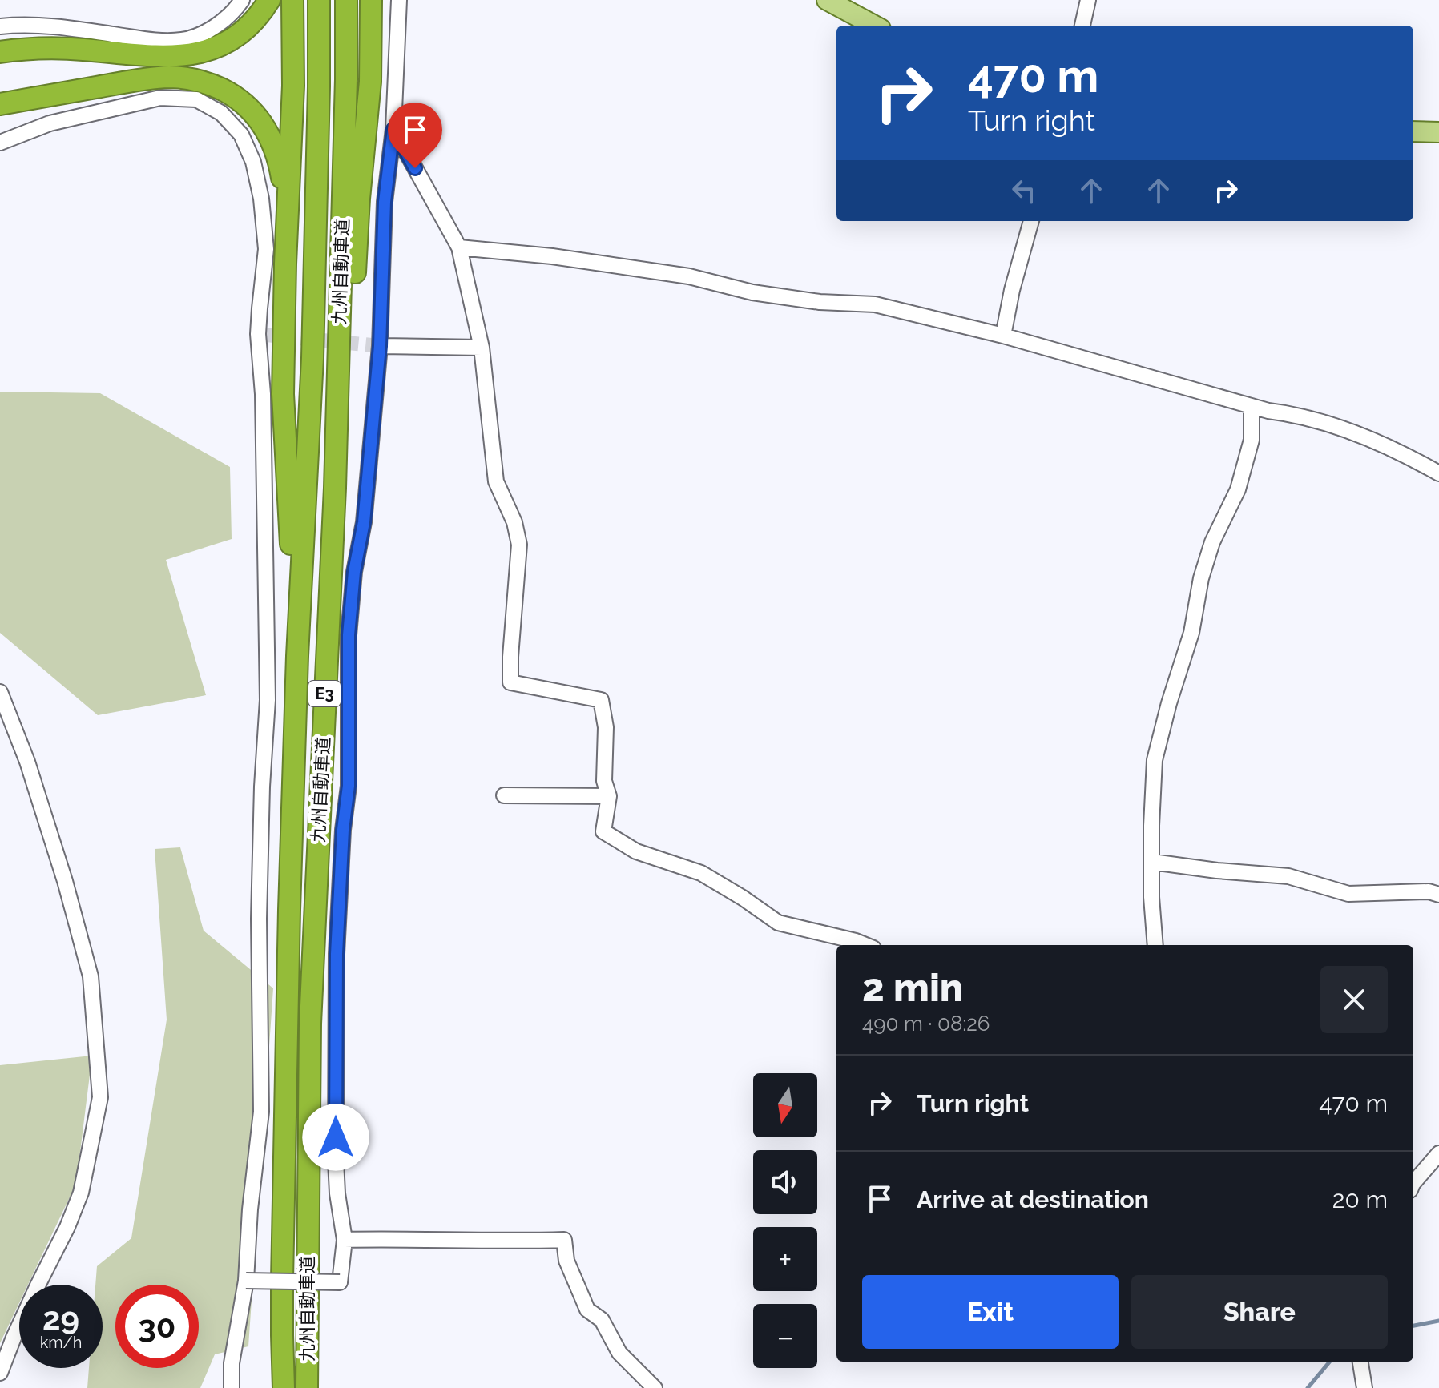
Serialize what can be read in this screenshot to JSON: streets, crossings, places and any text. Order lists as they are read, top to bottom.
{
  "streets": {
    "highway": ["九州自動車道", "E3"]
  },
  "north": "bottom",
  "page": {
    "turn": ["470 m", "Turn right"],
    "heading": ["2 min", "490 m · 08:26"],
    "list": [
      {
        "name": "Turn right",
        "value": "470 m"
      },
      {
        "name": "Arrive at destination",
        "value": "20 m"
      }
    ],
    "map_buttons": ["+", "−"],
    "buttons": ["Exit", "Share"],
    "speed": "29 km/h",
    "limit": "30"
  }
}
